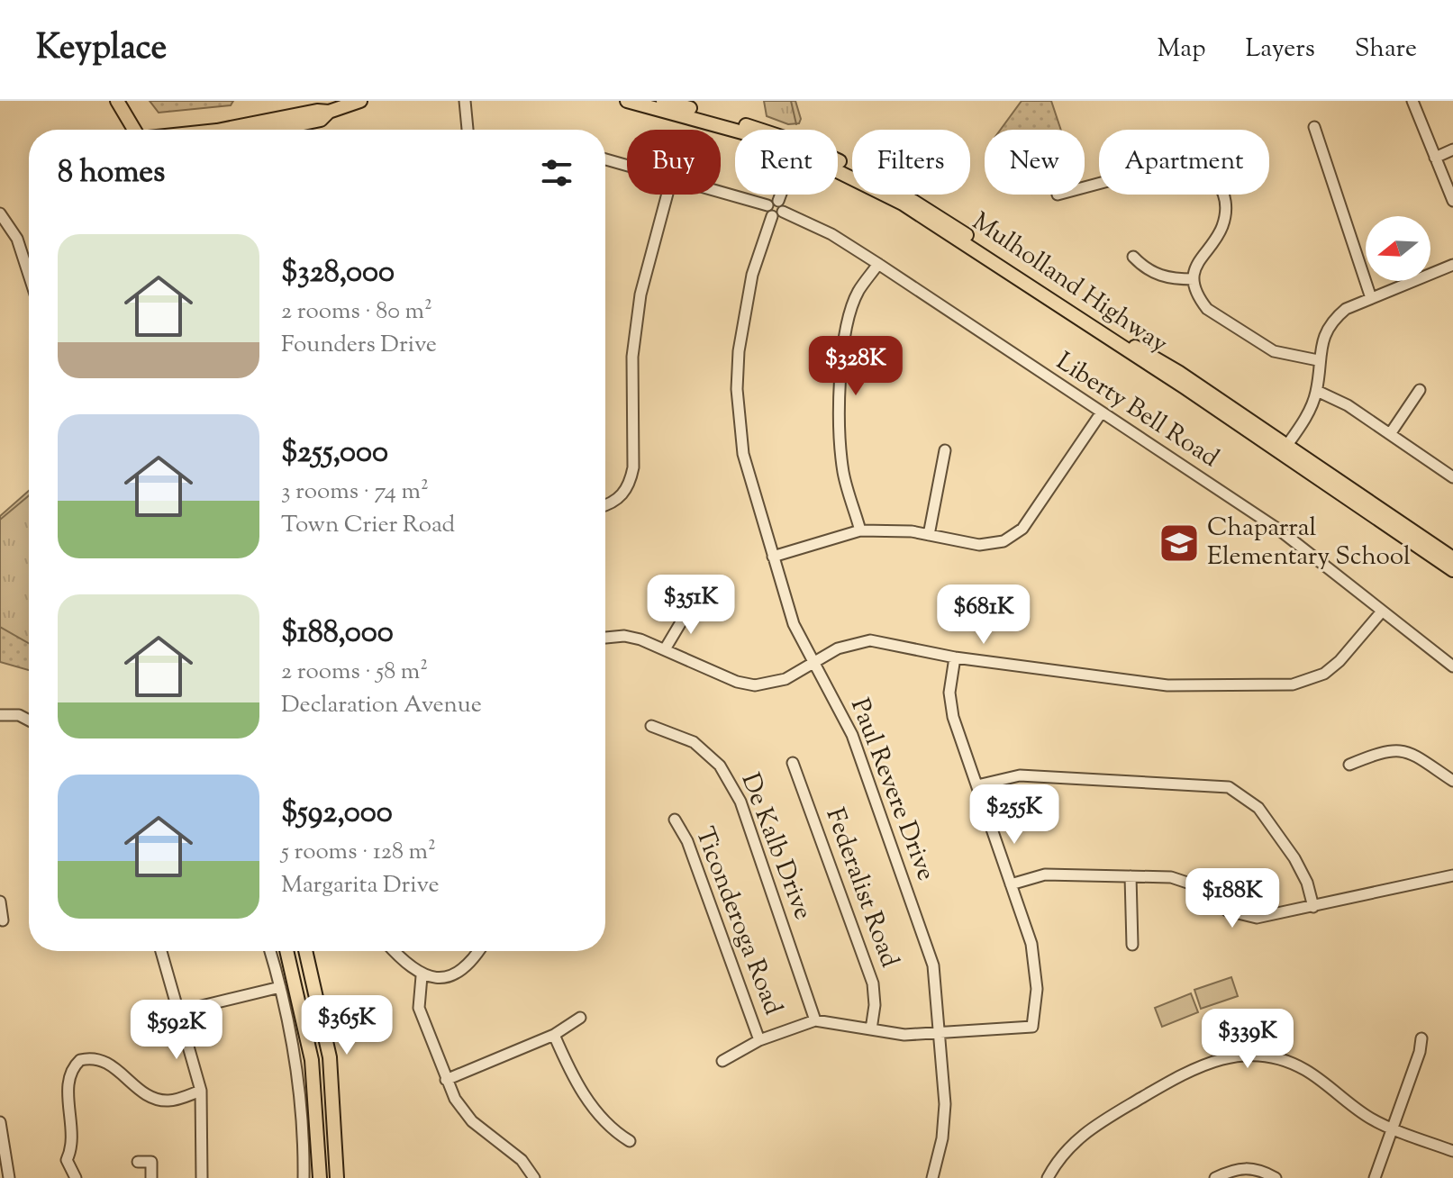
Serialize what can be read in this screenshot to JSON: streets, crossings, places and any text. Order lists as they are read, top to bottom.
{
  "streets": {
    "main road": ["Mulholland Highway"],
    "street": [
      "Liberty Bell Road",
      "Paul Revere Drive",
      "De Kalb Drive",
      "Federalist Road",
      "Ticonderoga Road"
    ]
  },
  "places": {
    "school or university": ["Chaparral Elementary School"]
  },
  "north": "left",
  "page": {
    "header": "Keyplace",
    "nav": ["Map", "Layers", "Share"],
    "chip": [
      "Buy",
      "Rent",
      "Filters",
      "New",
      "Apartment"
    ],
    "heading": "8 homes",
    "list": [
      {
        "name": "$328,000",
        "note": "2 rooms · 80 m² · Founders Drive"
      },
      {
        "name": "$255,000",
        "note": "3 rooms · 74 m² · Town Crier Road"
      },
      {
        "name": "$188,000",
        "note": "2 rooms · 58 m² · Declaration Avenue"
      },
      {
        "name": "$592,000",
        "note": "5 rooms · 128 m² · Margarita Drive"
      }
    ],
    "price": [
      "$328K",
      "$351K",
      "$681K",
      "$255K",
      "$188K",
      "$365K",
      "$592K",
      "$339K"
    ]
  }
}
